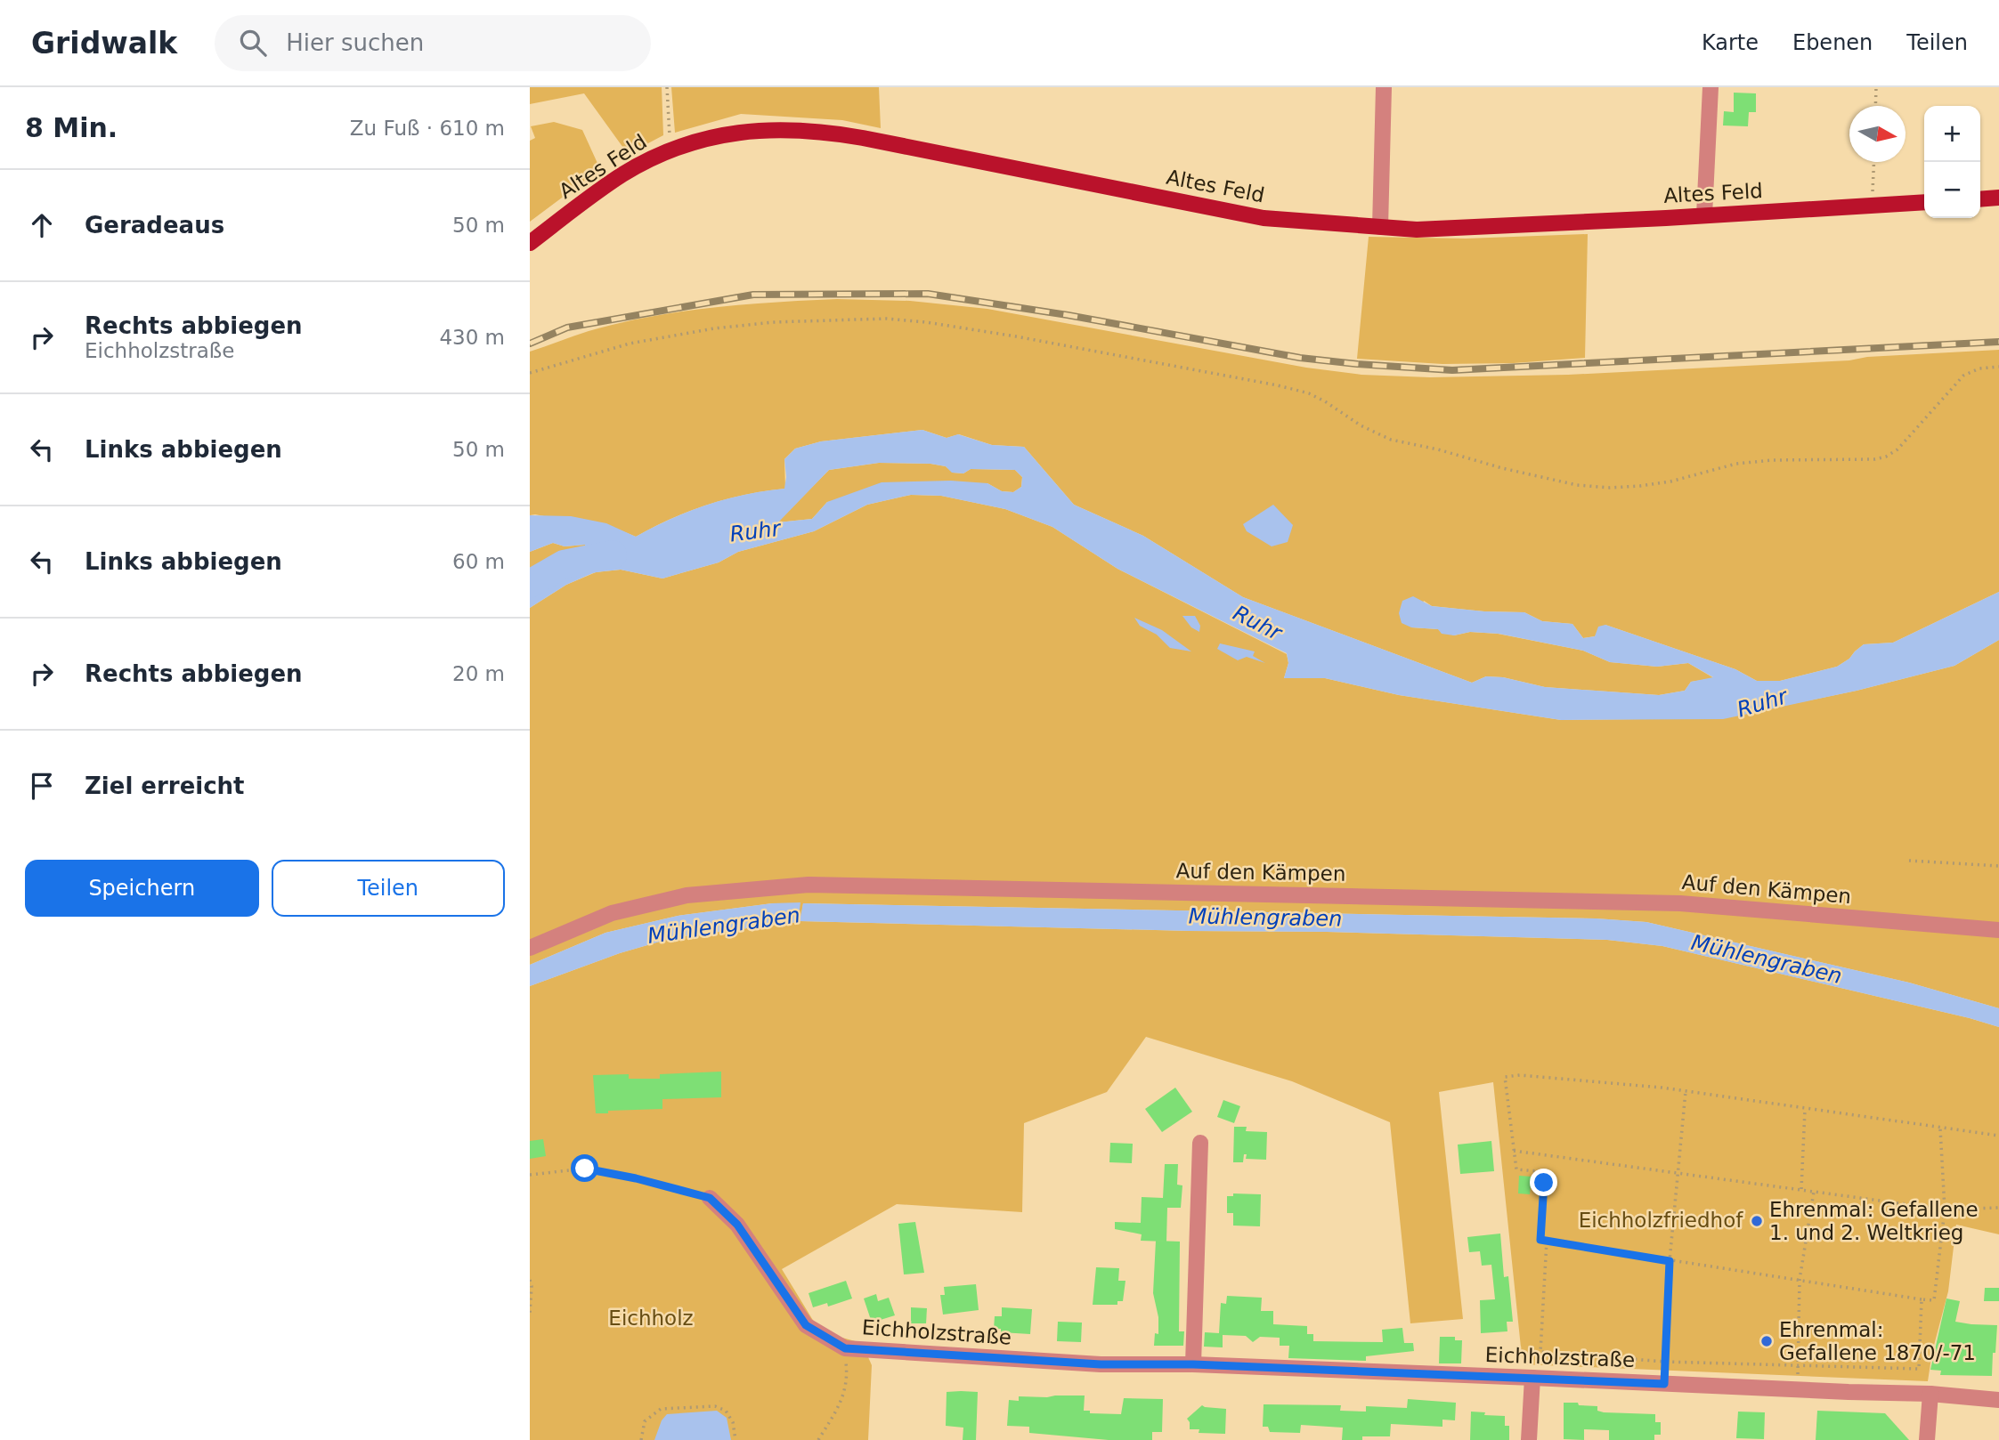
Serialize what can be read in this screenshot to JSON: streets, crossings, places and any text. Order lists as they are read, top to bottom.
{
  "streets": {
    "main road": ["Altes Feld"],
    "street": ["Auf den Kämpen", "Eichholzstraße"]
  },
  "water": ["Ruhr", "Mühlengraben"],
  "parks": ["Eichholzfriedhof", "Eichholz"],
  "places": ["Ehrenmal: Gefallene 1. und 2. Weltkrieg", "Ehrenmal: Gefallene 1870/-71"],
  "north": "right",
  "page": {
    "header": "Gridwalk",
    "search": "Hier suchen",
    "nav": ["Karte", "Ebenen", "Teilen"],
    "heading": ["8 Min.", "Zu Fuß · 610 m"],
    "map_buttons": ["+", "−"],
    "list": [
      ["Geradeaus", "50 m"],
      ["Rechts abbiegen", "Eichholzstraße", "430 m"],
      ["Links abbiegen", "50 m"],
      ["Links abbiegen", "60 m"],
      ["Rechts abbiegen", "20 m"],
      "Ziel erreicht"
    ],
    "buttons": ["Speichern", "Teilen"]
  }
}
